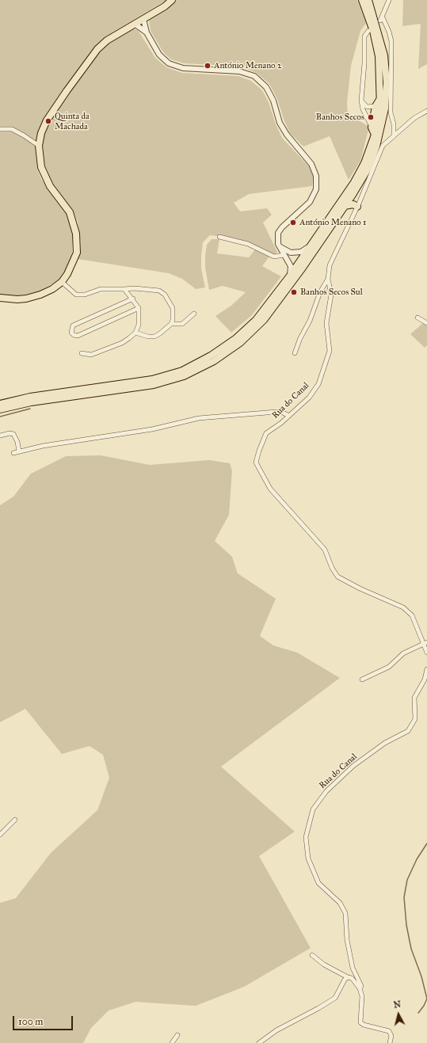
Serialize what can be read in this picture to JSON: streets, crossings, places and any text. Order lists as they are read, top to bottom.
{
  "streets": {
    "street": ["Rua do Canal"]
  },
  "places": [
    "António Menano 2",
    "Banhos Secos",
    "Quinta da Machada",
    "António Menano 1",
    "Banhos Secos Sul"
  ],
  "scale_bar": "100 m",
  "north": "top"
}
